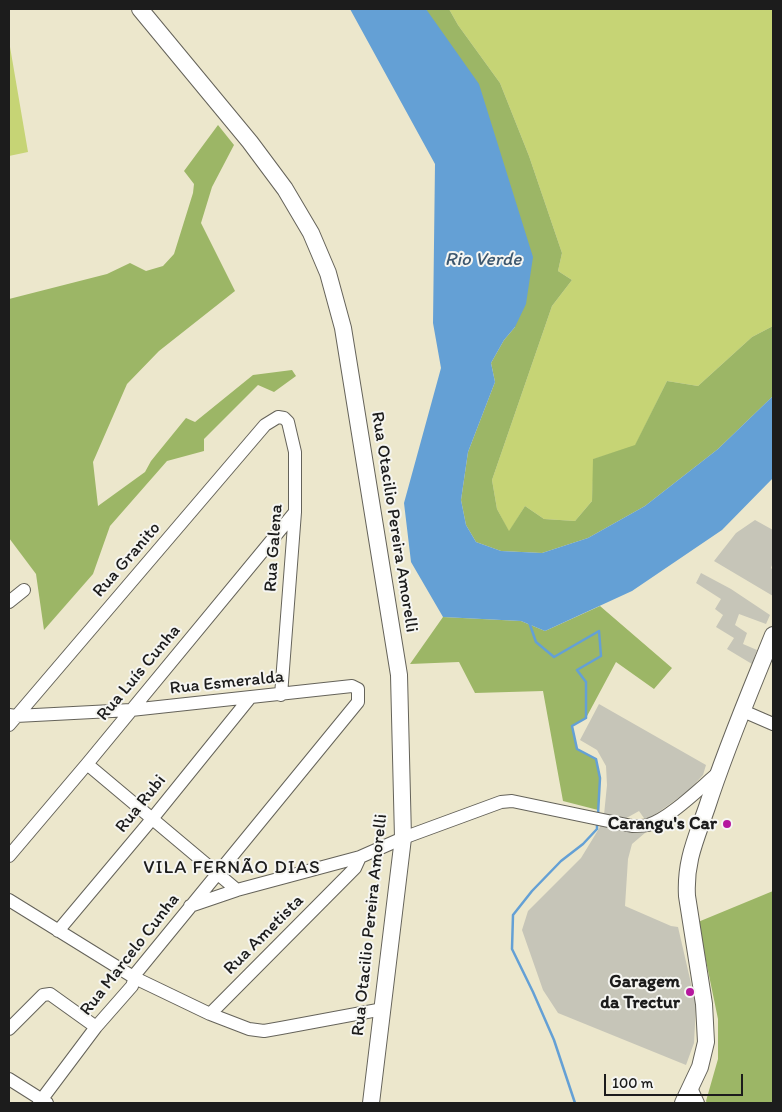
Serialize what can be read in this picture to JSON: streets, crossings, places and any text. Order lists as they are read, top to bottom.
{
  "streets": {
    "main road": ["Rua Otacilio Pereira Amorelli"],
    "street": [
      "Rua Galena",
      "Rua Granito",
      "Rua Luís Cunha",
      "Rua Esmeralda",
      "Rua Rubi",
      "Rua Ametista",
      "Rua Marcelo Cunha"
    ]
  },
  "crossings": [
    ["Rua Galena", "Rua Granito"],
    ["Rua Galena", "Rua Luís Cunha"],
    ["Rua Galena", "Rua Esmeralda"],
    ["Rua Granito", "Rua Esmeralda"],
    ["Rua Luís Cunha", "Rua Esmeralda"],
    ["Rua Esmeralda", "Rua Rubi"],
    ["Rua Esmeralda", "Rua Marcelo Cunha"]
  ],
  "districts": ["VILA FERNÃO DIAS"],
  "water": ["Rio Verde"],
  "places": ["Carangu's Car", "Garagem da Trectur"],
  "scale_bar": "100 m"
}
